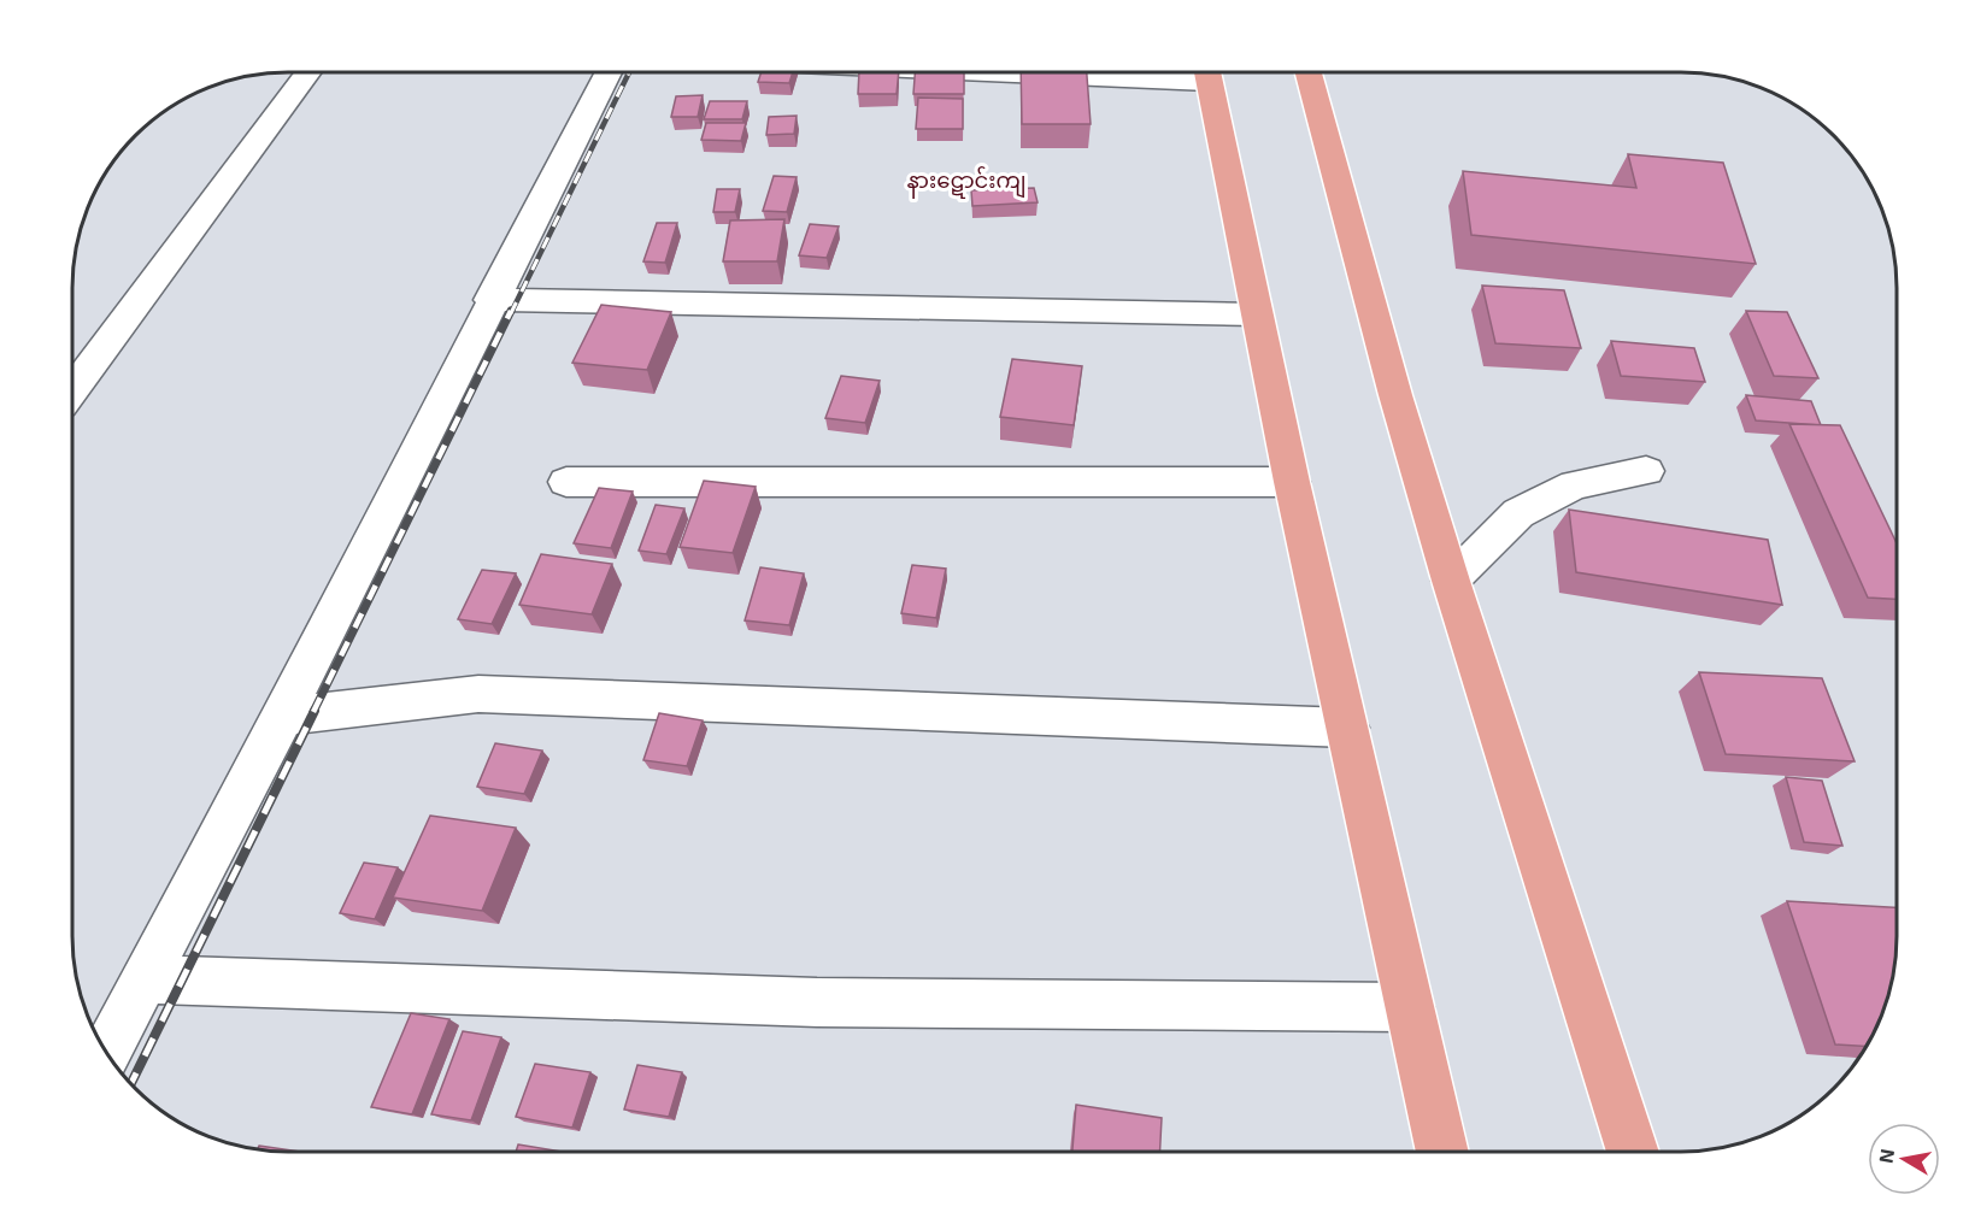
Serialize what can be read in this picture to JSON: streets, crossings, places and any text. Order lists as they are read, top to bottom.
{
  "districts": ["နားဋောင်းကျ"],
  "north": "left"
}
